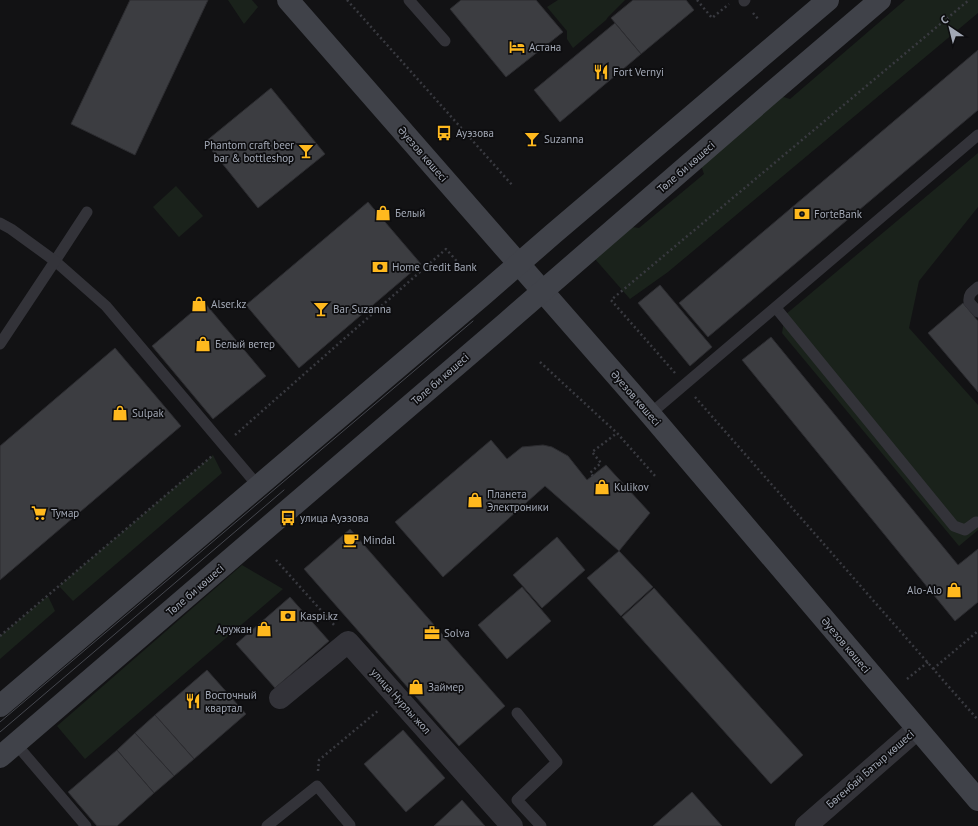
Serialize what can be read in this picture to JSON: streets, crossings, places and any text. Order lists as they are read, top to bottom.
{
  "streets": {
    "main road": ["Әуезов көшесі", "Төле би көшесі"],
    "street": ["улица Нурлы жол", "Бөгенбай Батыр көшесі"]
  },
  "crossings": [
    ["Әуезов көшесі", "Төле би көшесі"],
    ["Әуезов көшесі", "Бөгенбай Батыр көшесі"]
  ],
  "places": {
    "hotel": ["Астана"],
    "restaurant": ["Fort Vernyi", "Восточный квартал"],
    "bus stop": ["Ауэзова", "улица Ауэзова"],
    "bar": ["Suzanna", "Phantom craft beer bar & bottleshop", "Bar Suzanna"],
    "shop": [
      "Белый",
      "Alser.kz",
      "Белый ветер",
      "Sulpak",
      "Kulikov",
      "Планета Электроники",
      "Alo-Alo",
      "Аружан",
      "Займер"
    ],
    "bank": ["ForteBank", "Home Credit Bank", "Kaspi.kz"],
    "supermarket": ["Тумар"],
    "cafe": ["Mindal"],
    "office": ["Solva"]
  },
  "north": "top left"
}
